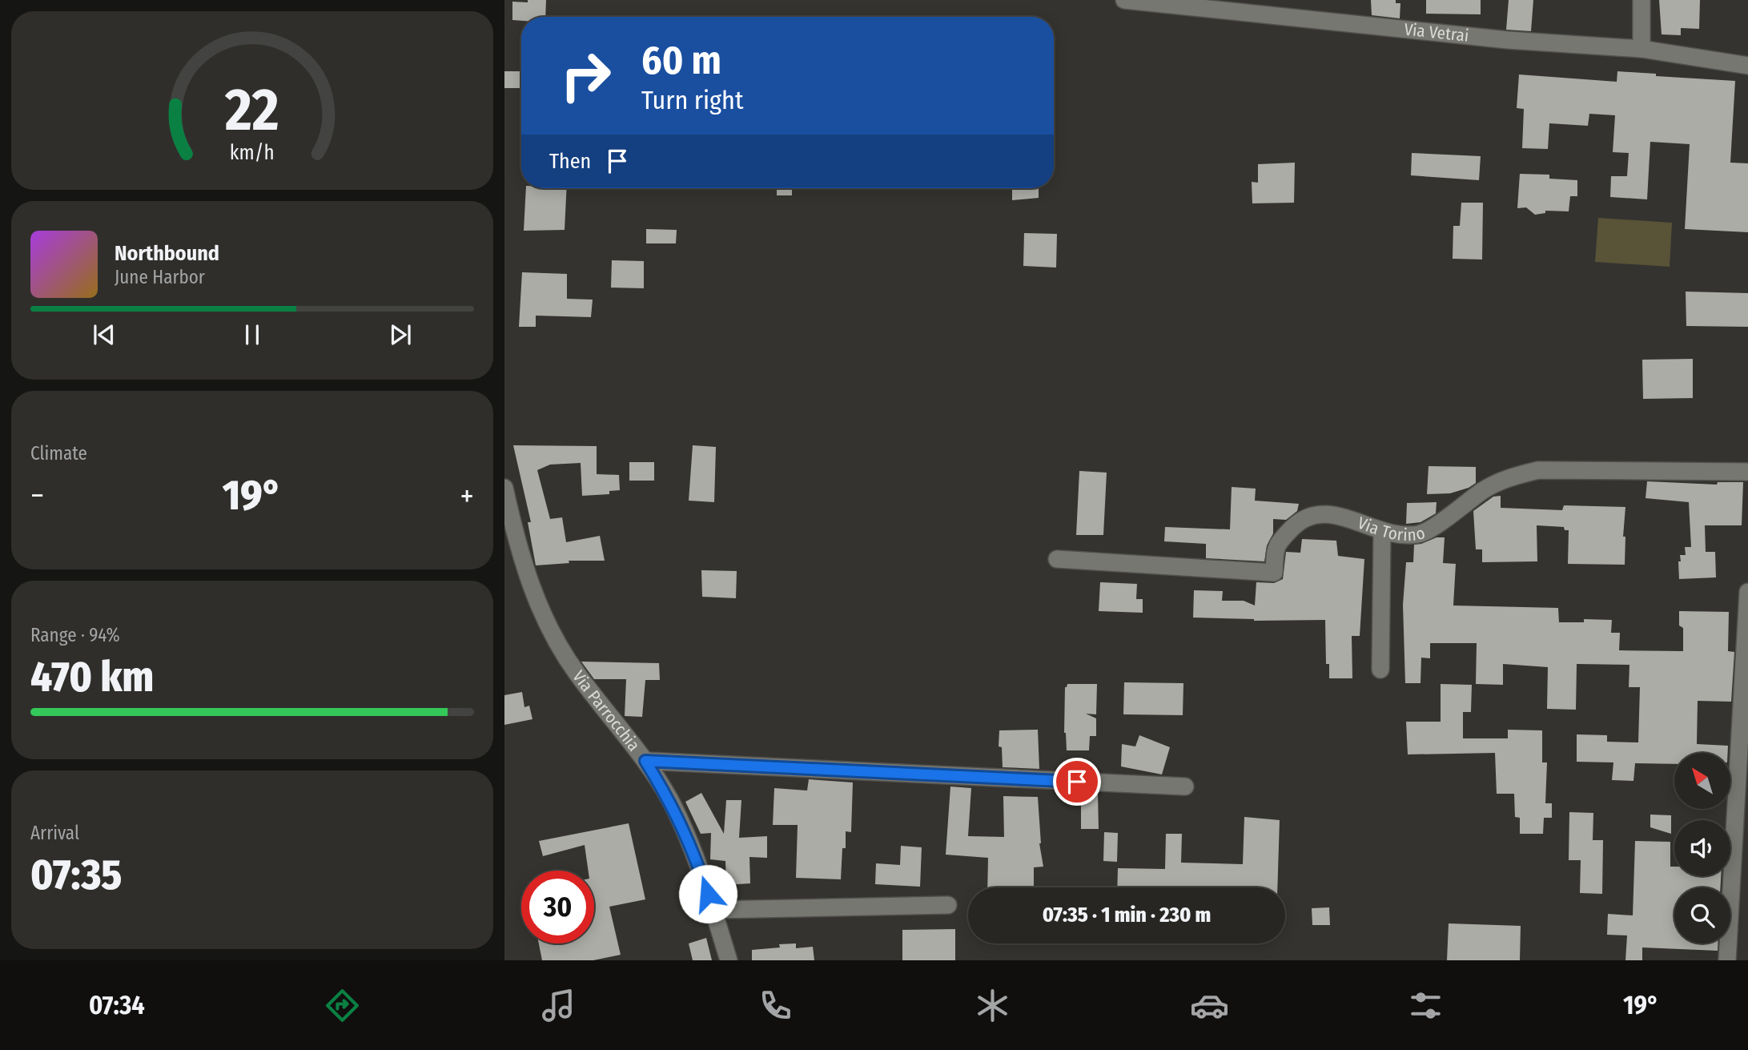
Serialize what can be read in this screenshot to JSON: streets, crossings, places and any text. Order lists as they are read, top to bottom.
{
  "streets": {
    "street": ["Via Vetrai", "Via Torino", "Via Parrocchia"]
  },
  "north": "top left",
  "page": {
    "turn": ["60 m", "Turn right"],
    "then": "Then",
    "song": ["Northbound", "June Harbor"],
    "tile": [
      "Climate",
      ["Range · 94%", "470 km"],
      ["Arrival", "07:35"]
    ],
    "heat": ["−", "19°", "+"],
    "limit": "30",
    "trip": "07:35 · 1 min · 230 m",
    "tabs": ["07:34", "19°"],
    "gauge": ["22", "km/h"]
  }
}
